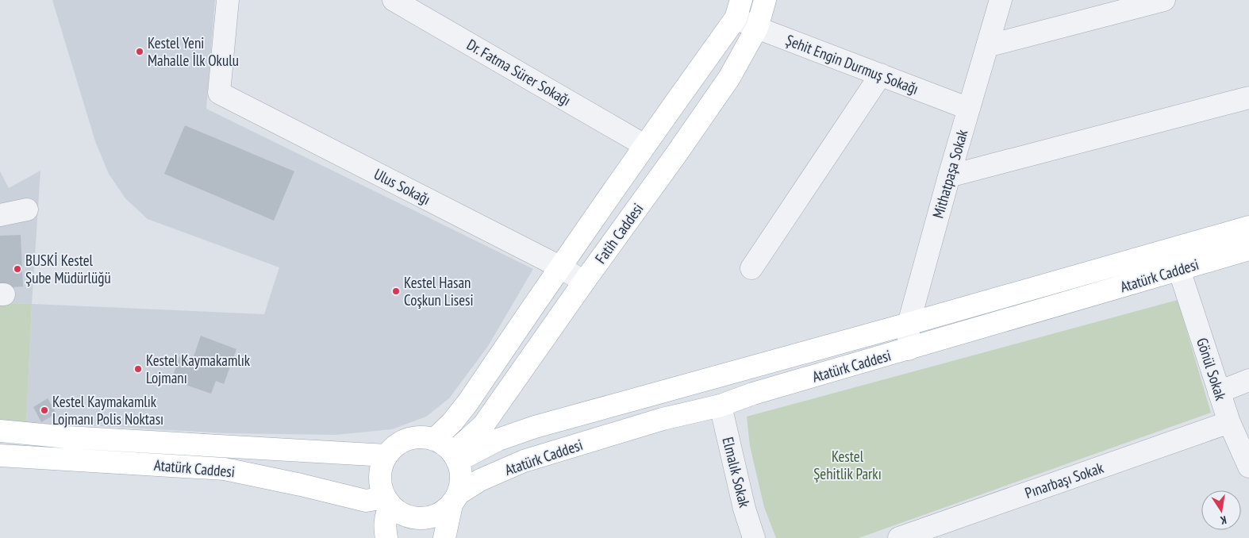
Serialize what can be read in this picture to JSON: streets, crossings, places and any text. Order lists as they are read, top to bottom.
{
  "streets": {
    "main road": ["Fatih Caddesi", "Atatürk Caddesi"],
    "street": [
      "Şehit Engin Durmuş Sokağı",
      "Dr. Fatma Sürer Sokağı",
      "Mithatpaşa Sokak",
      "Ulus Sokağı",
      "Gönül Sokak",
      "Elmalık Sokak",
      "Pınarbaşı Sokak"
    ]
  },
  "crossings": [
    ["Şehit Engin Durmuş Sokağı", "Mithatpaşa Sokak"],
    ["Şehit Engin Durmuş Sokağı", "Fatih Caddesi"],
    ["Dr. Fatma Sürer Sokağı", "Fatih Caddesi"],
    ["Mithatpaşa Sokak", "Atatürk Caddesi"],
    ["Ulus Sokağı", "Fatih Caddesi"],
    ["Fatih Caddesi", "Atatürk Caddesi"],
    ["Atatürk Caddesi", "Gönül Sokak"],
    ["Atatürk Caddesi", "Elmalık Sokak"],
    ["Gönül Sokak", "Pınarbaşı Sokak"]
  ],
  "parks": ["Kestel Şehitlik Parkı"],
  "places": [
    "Kestel Yeni Mahalle İlk Okulu",
    "BUSKİ Kestel Şube Müdürlüğü",
    "Kestel Hasan Coşkun Lisesi",
    "Kestel Kaymakamlık Lojmanı",
    "Kestel Kaymakamlık Lojmanı Polis Noktası"
  ],
  "north": "bottom"
}
